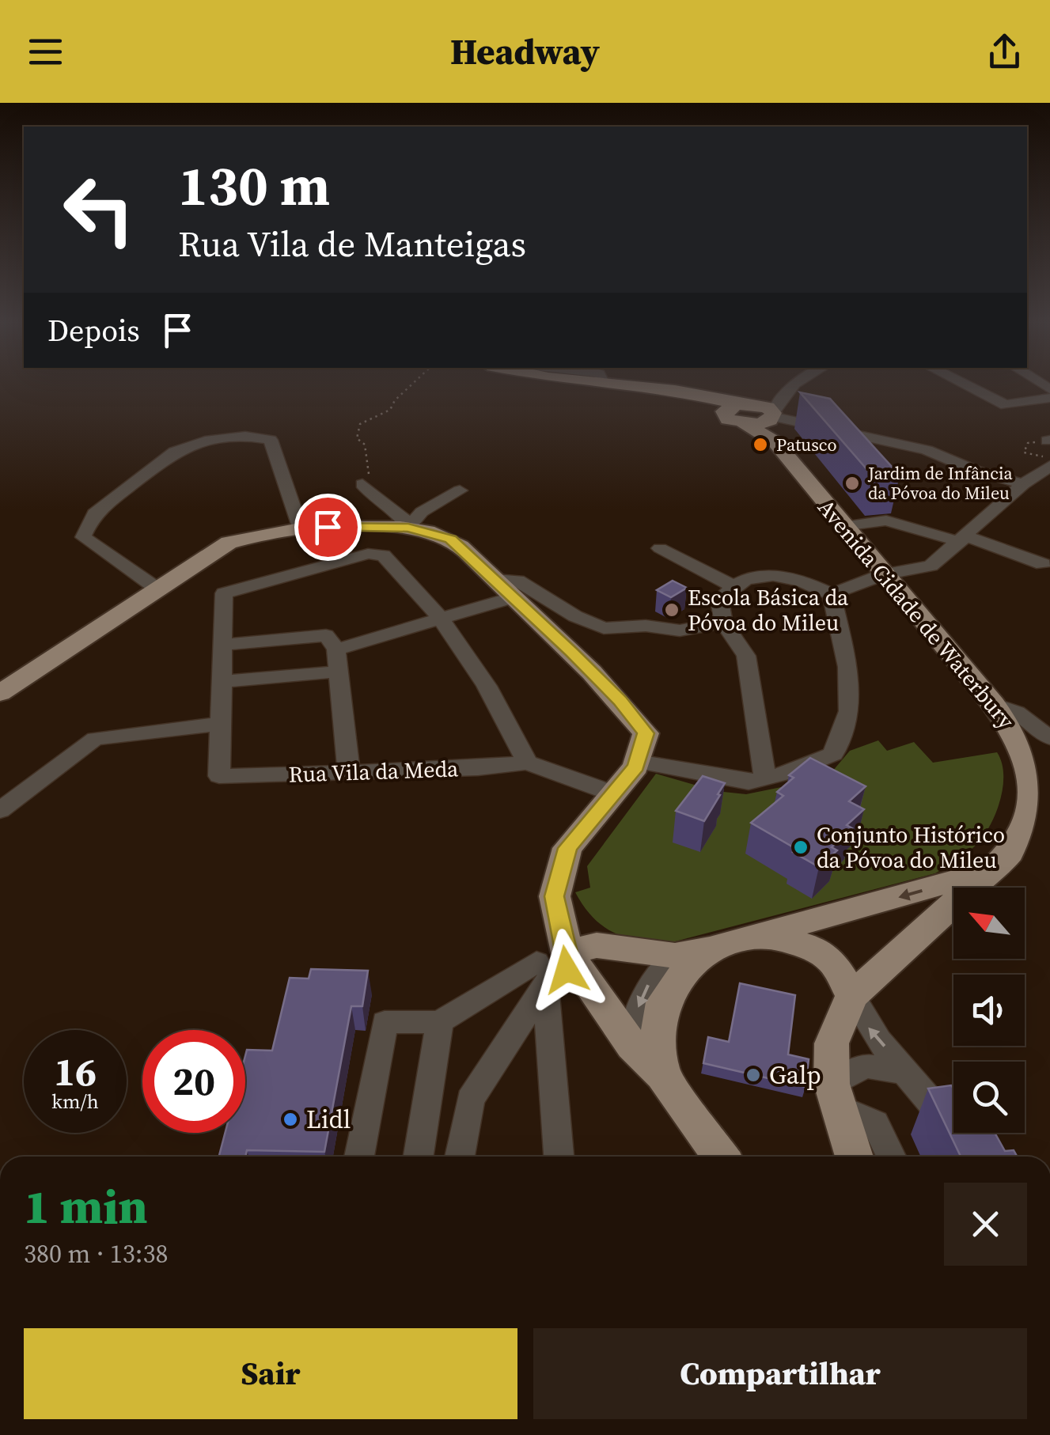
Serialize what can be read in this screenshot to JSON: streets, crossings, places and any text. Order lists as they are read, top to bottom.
{
  "streets": {
    "main road": ["Avenida Cidade de Waterbury"],
    "street": ["Rua Vila da Meda"]
  },
  "places": [
    "Patusco",
    "Jardim de Infância da Póvoa do Mileu",
    "Escola Básica da Póvoa do Mileu",
    "Conjunto Histórico da Póvoa do Mileu",
    "Galp",
    "Lidl"
  ],
  "north": "top left",
  "page": {
    "header": "Headway",
    "turn": ["130 m", "Rua Vila de Manteigas"],
    "then": "Depois",
    "speed": "16 km/h",
    "limit": "20",
    "heading": ["1 min", "380 m · 13:38"],
    "buttons": ["Sair", "Compartilhar"]
  }
}
